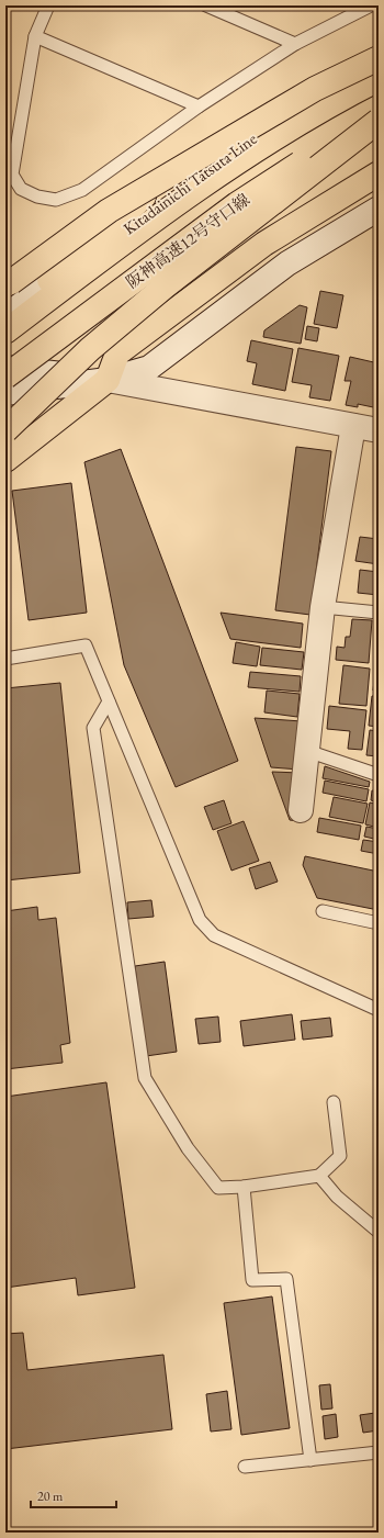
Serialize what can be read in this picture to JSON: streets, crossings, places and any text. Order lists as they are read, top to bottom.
{
  "streets": {
    "highway": ["阪神高速12号守口線"],
    "main road": ["Kitadainichi Tatsuta Line"]
  },
  "scale_bar": "20 m"
}
